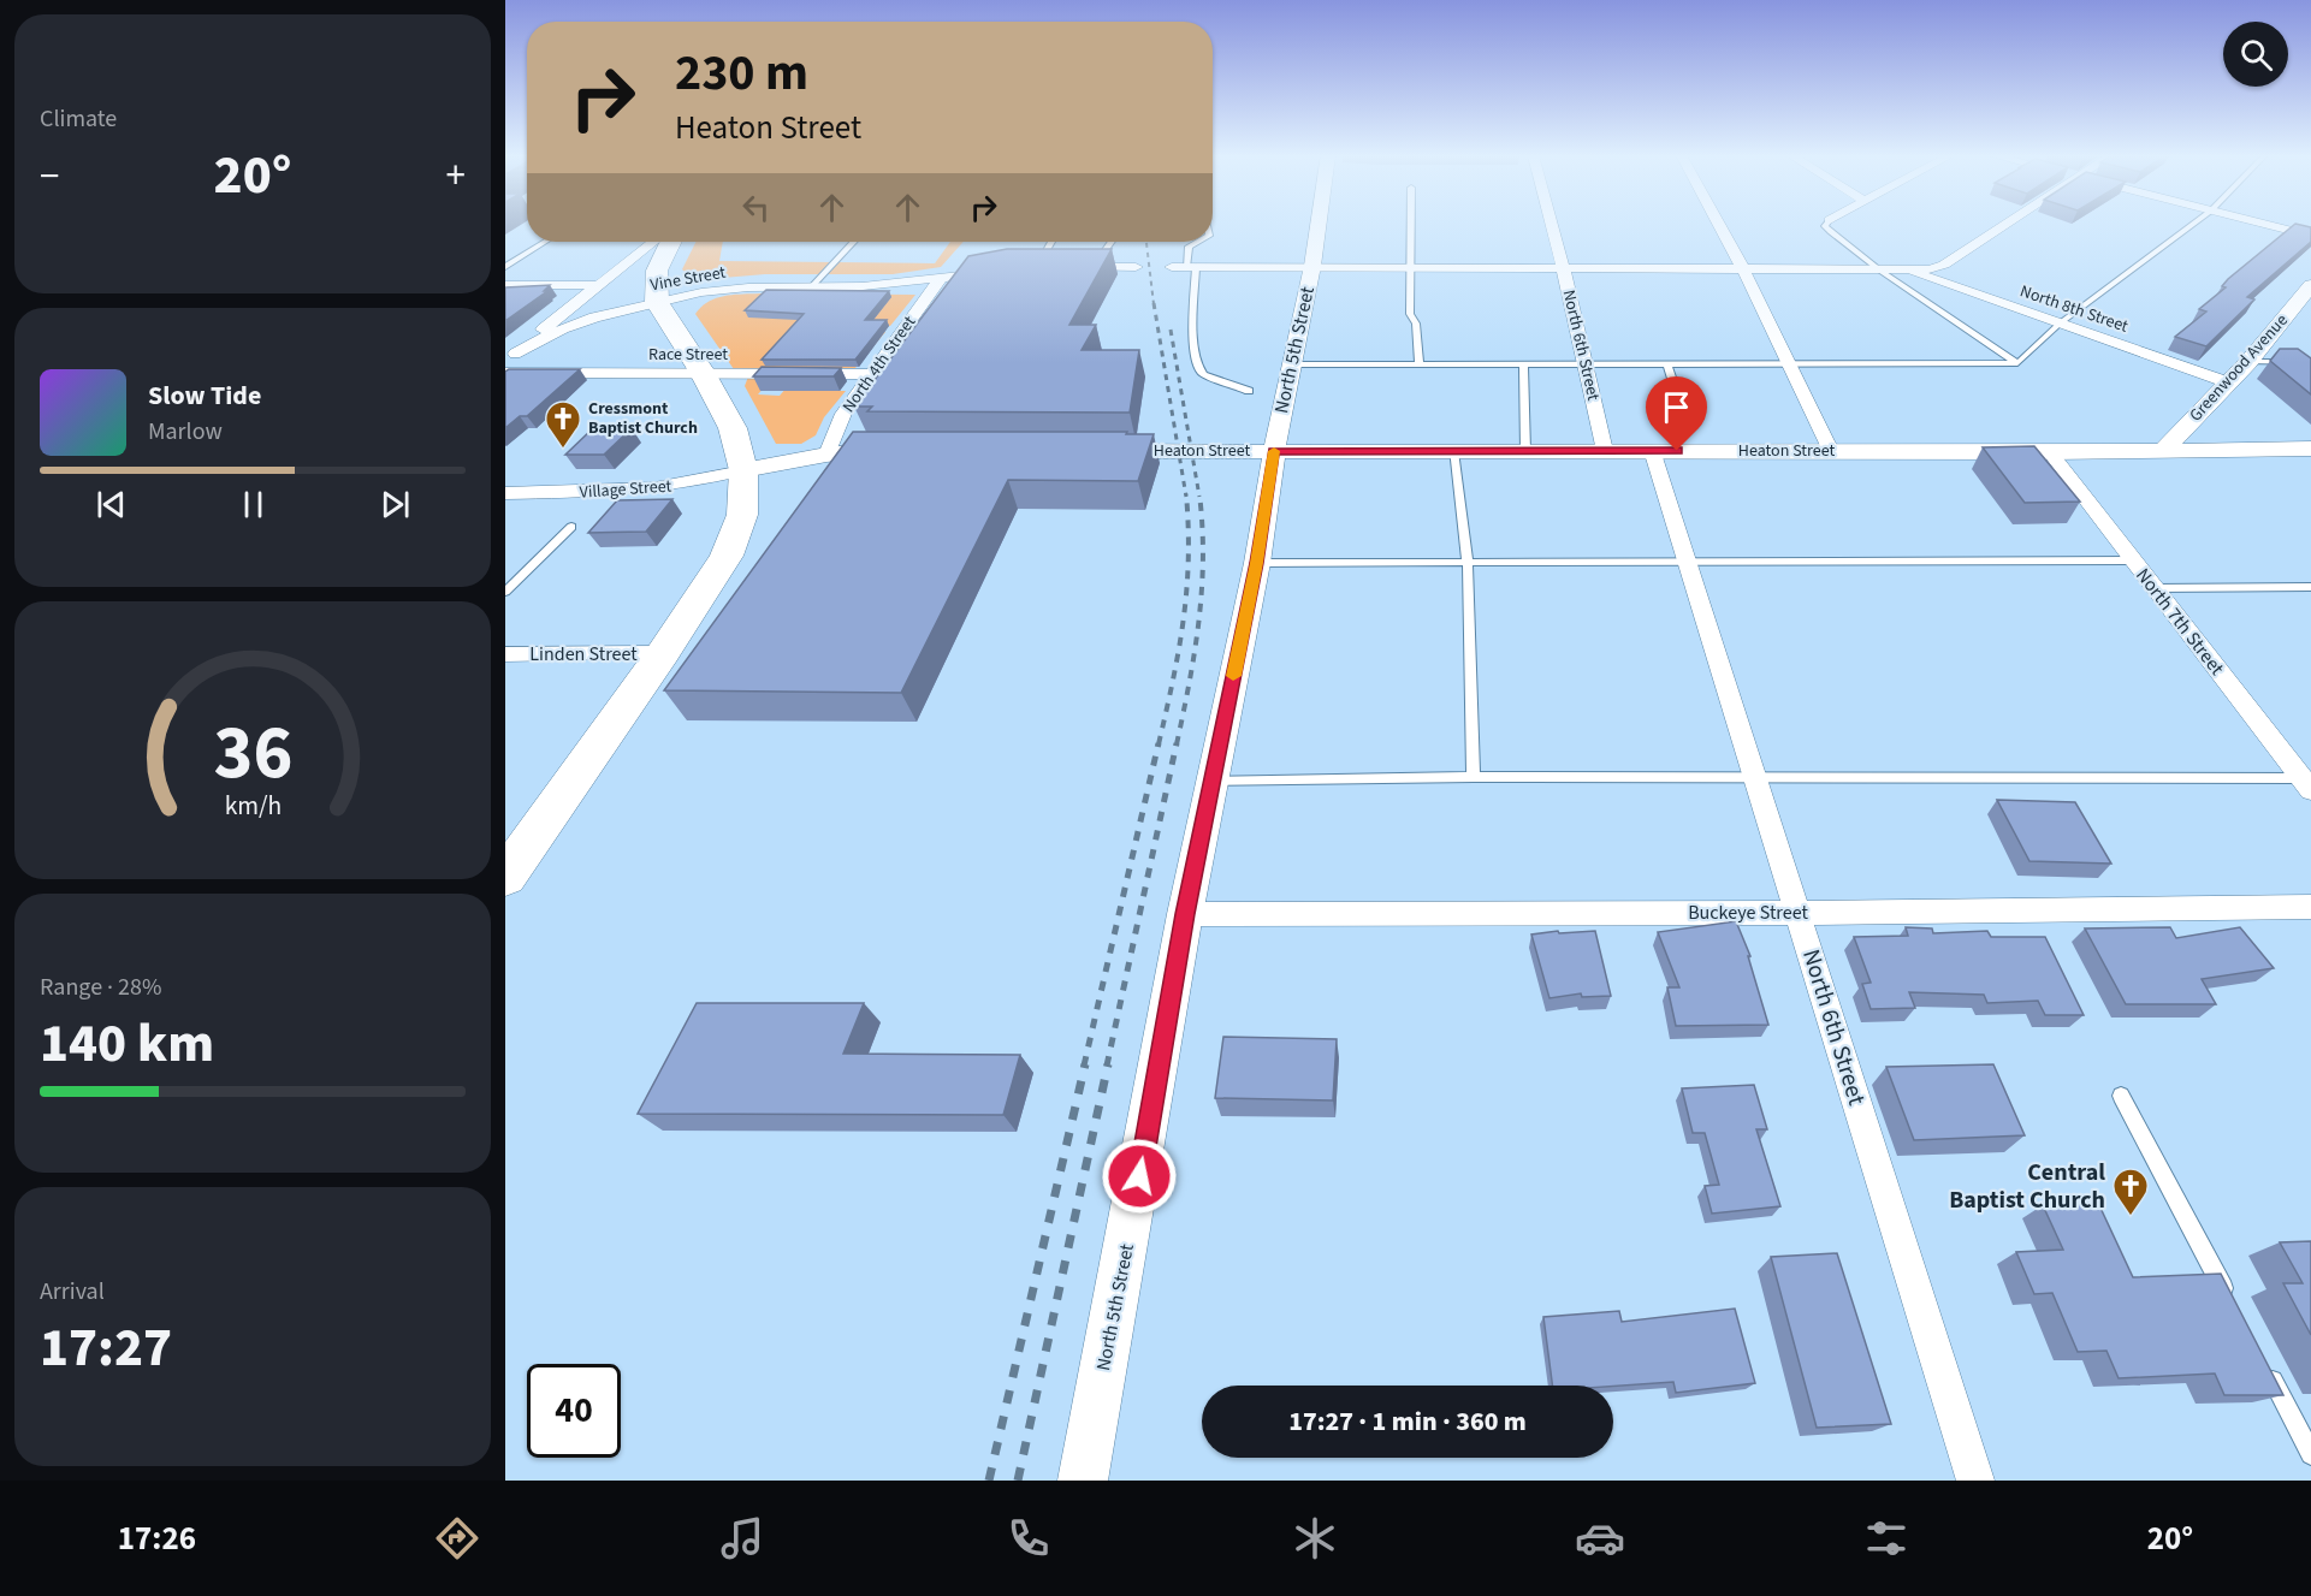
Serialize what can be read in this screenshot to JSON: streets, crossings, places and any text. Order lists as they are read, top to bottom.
{
  "streets": {
    "street": [
      "Vine Street",
      "North 8th Street",
      "North 6th Street",
      "North 5th Street",
      "Race Street",
      "North 4th Street",
      "Greenwood Avenue",
      "Heaton Street",
      "Village Street",
      "North 7th Street",
      "Linden Street",
      "Buckeye Street"
    ]
  },
  "crossings": [
    ["Vine Street", "North 4th Street"],
    ["North 8th Street", "Greenwood Avenue"],
    ["North 6th Street", "Heaton Street"],
    ["North 6th Street", "Buckeye Street"],
    ["North 5th Street", "Heaton Street"],
    ["North 5th Street", "Buckeye Street"],
    ["Race Street", "North 4th Street"],
    ["Greenwood Avenue", "Heaton Street"],
    ["Heaton Street", "North 7th Street"]
  ],
  "places": {
    "church": ["Cressmont Baptist Church", "Central Baptist Church"]
  },
  "page": {
    "tile": [
      "Climate",
      ["Range · 28%", "140 km"],
      ["Arrival", "17:27"]
    ],
    "turn": ["230 m", "Heaton Street"],
    "heat": ["−", "20°", "+"],
    "song": ["Slow Tide", "Marlow"],
    "limit": "40",
    "trip": "17:27 · 1 min · 360 m",
    "tabs": ["17:26", "20°"],
    "gauge": ["36", "km/h"]
  }
}
